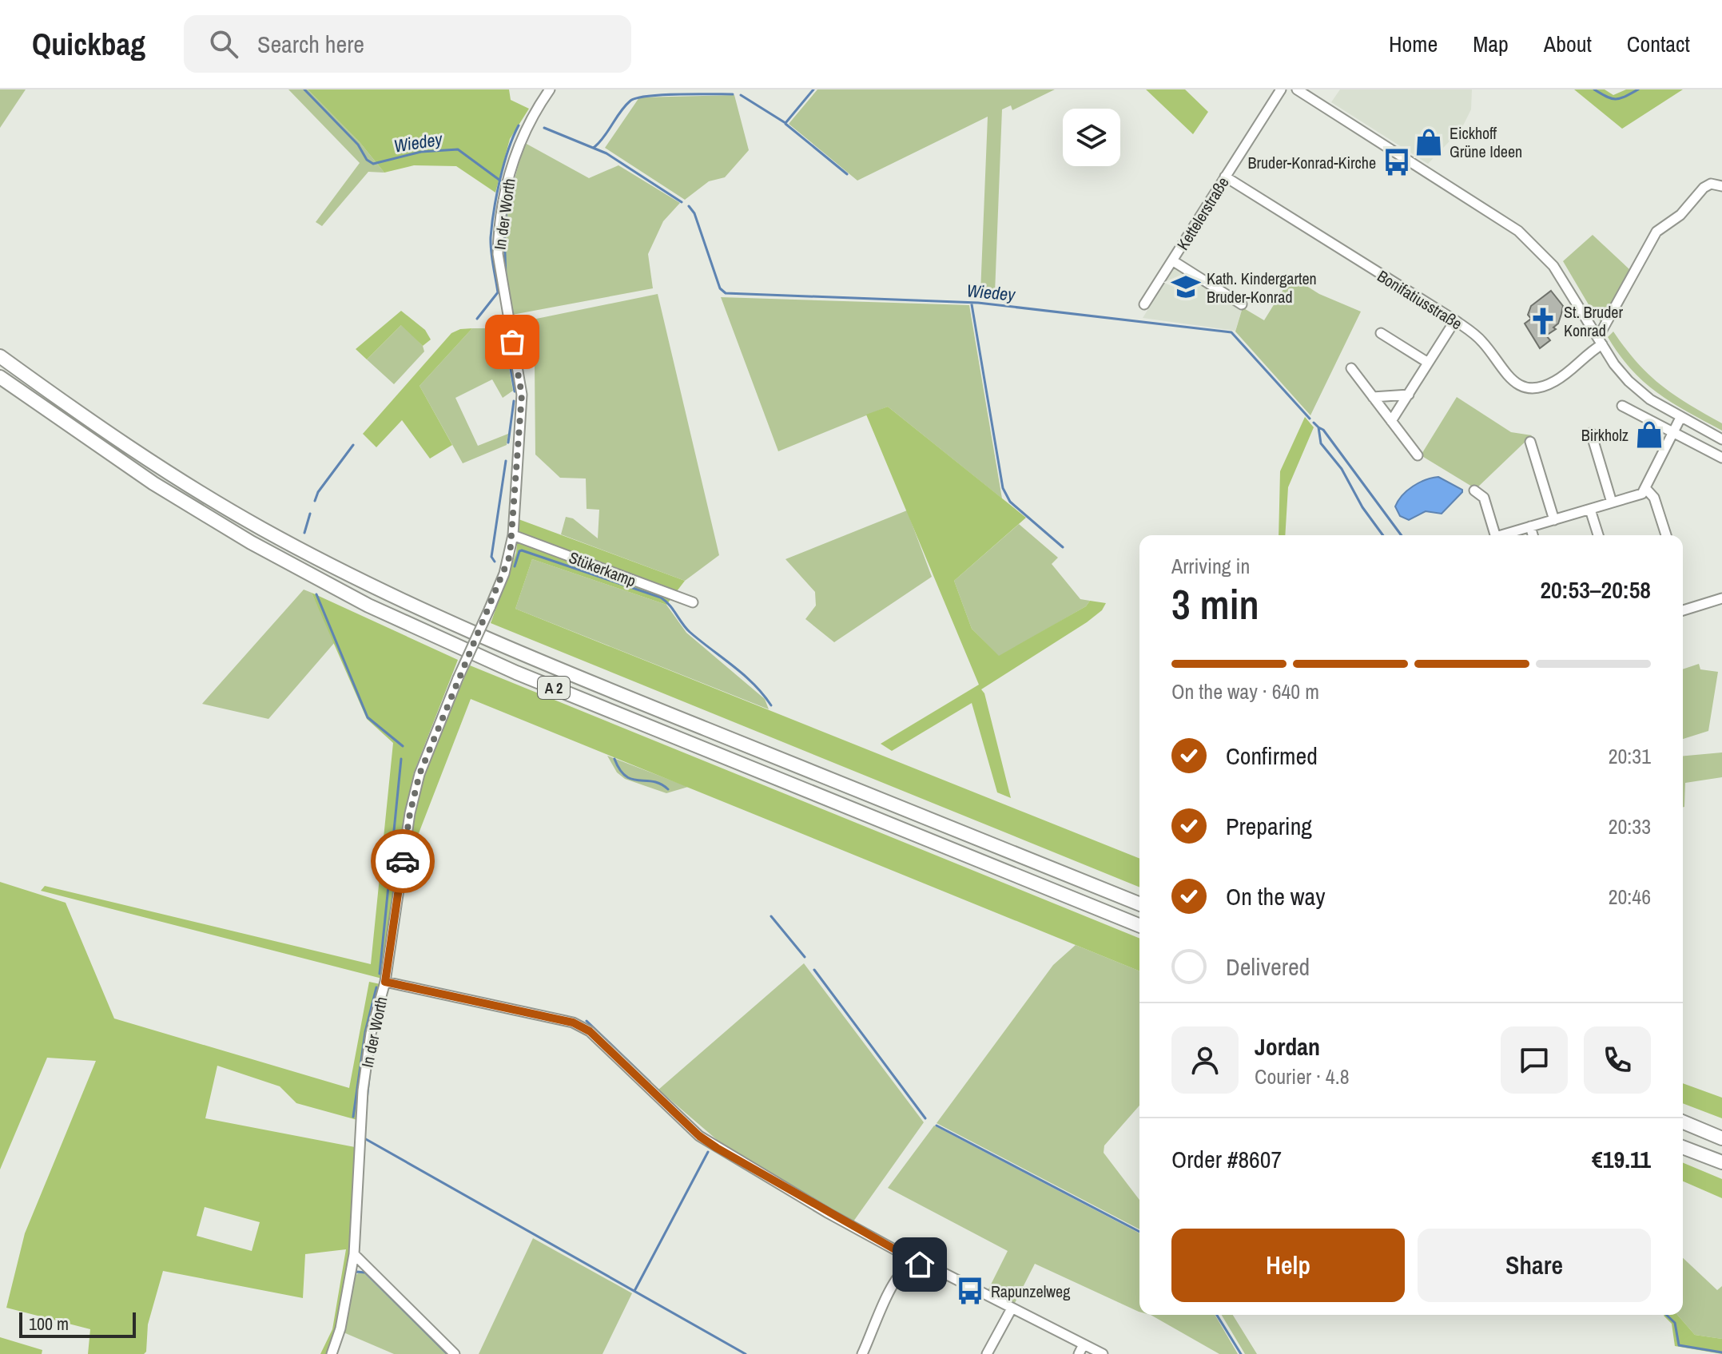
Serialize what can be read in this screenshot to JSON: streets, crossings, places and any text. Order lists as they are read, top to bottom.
{
  "streets": {
    "highway": ["A 2"],
    "street": [
      "Kettelerstraße",
      "In der Worth",
      "Bonifatiusstraße",
      "Stükerkamp"
    ]
  },
  "crossings": [
    ["Kettelerstraße", "Bonifatiusstraße"],
    ["In der Worth", "Stükerkamp"]
  ],
  "water": ["Wiedey"],
  "places": {
    "shop": ["Eickhoff Grüne Ideen", "Birkholz"],
    "bus stop": ["Bruder-Konrad-Kirche", "Rapunzelweg"],
    "school or university": ["Kath. Kindergarten Bruder-Konrad"],
    "church": ["St. Bruder Konrad"]
  },
  "scale_bar": "100 m",
  "page": {
    "header": "Quickbag",
    "search": "Search here",
    "nav": [
      "Home",
      "Map",
      "About",
      "Contact"
    ],
    "heading": ["3 min", "Arriving in", "20:53–20:58"],
    "panel": [
      "Jordan",
      "Courier · 4.8",
      "Order #8607",
      "€19.11"
    ],
    "bar": "On the way · 640 m",
    "list": [
      ["Confirmed", "20:31"],
      ["Preparing", "20:33"],
      ["On the way", "20:46"],
      "Delivered"
    ],
    "buttons": ["Help", "Share"],
    "scale": "100 m"
  }
}
